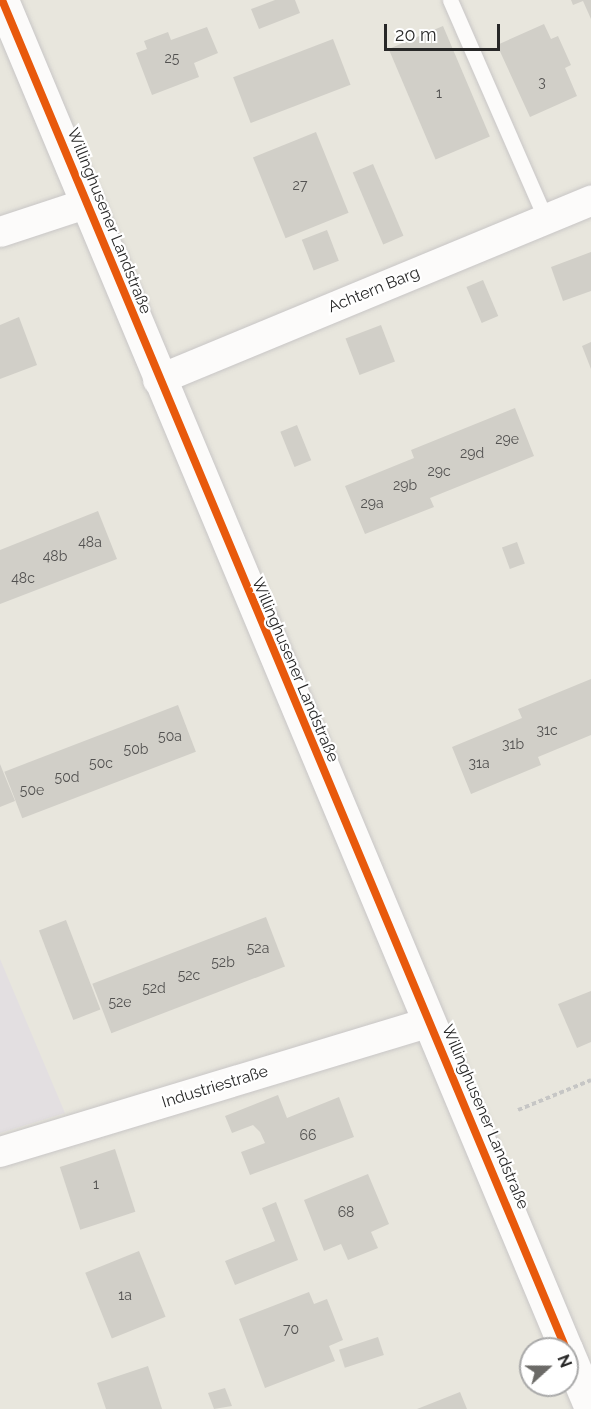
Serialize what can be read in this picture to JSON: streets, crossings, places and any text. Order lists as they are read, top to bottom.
{
  "streets": {
    "street": ["Willinghusener Landstraße", "Achtern Barg", "Industriestraße"]
  },
  "crossings": [
    ["Willinghusener Landstraße", "Achtern Barg"],
    ["Willinghusener Landstraße", "Industriestraße"]
  ],
  "house_numbers": [
    "25",
    "3",
    "1",
    "27",
    "29e",
    "29d",
    "29c",
    "29b",
    "29a",
    "48a",
    "48b",
    "48c",
    "31c",
    "50a",
    "31b",
    "50b",
    "50c",
    "31a",
    "50d",
    "50e",
    "52a",
    "52b",
    "52c",
    "52d",
    "52e",
    "66",
    "1",
    "68",
    "1a",
    "70"
  ],
  "scale_bar": "20 m",
  "north": "right"
}
